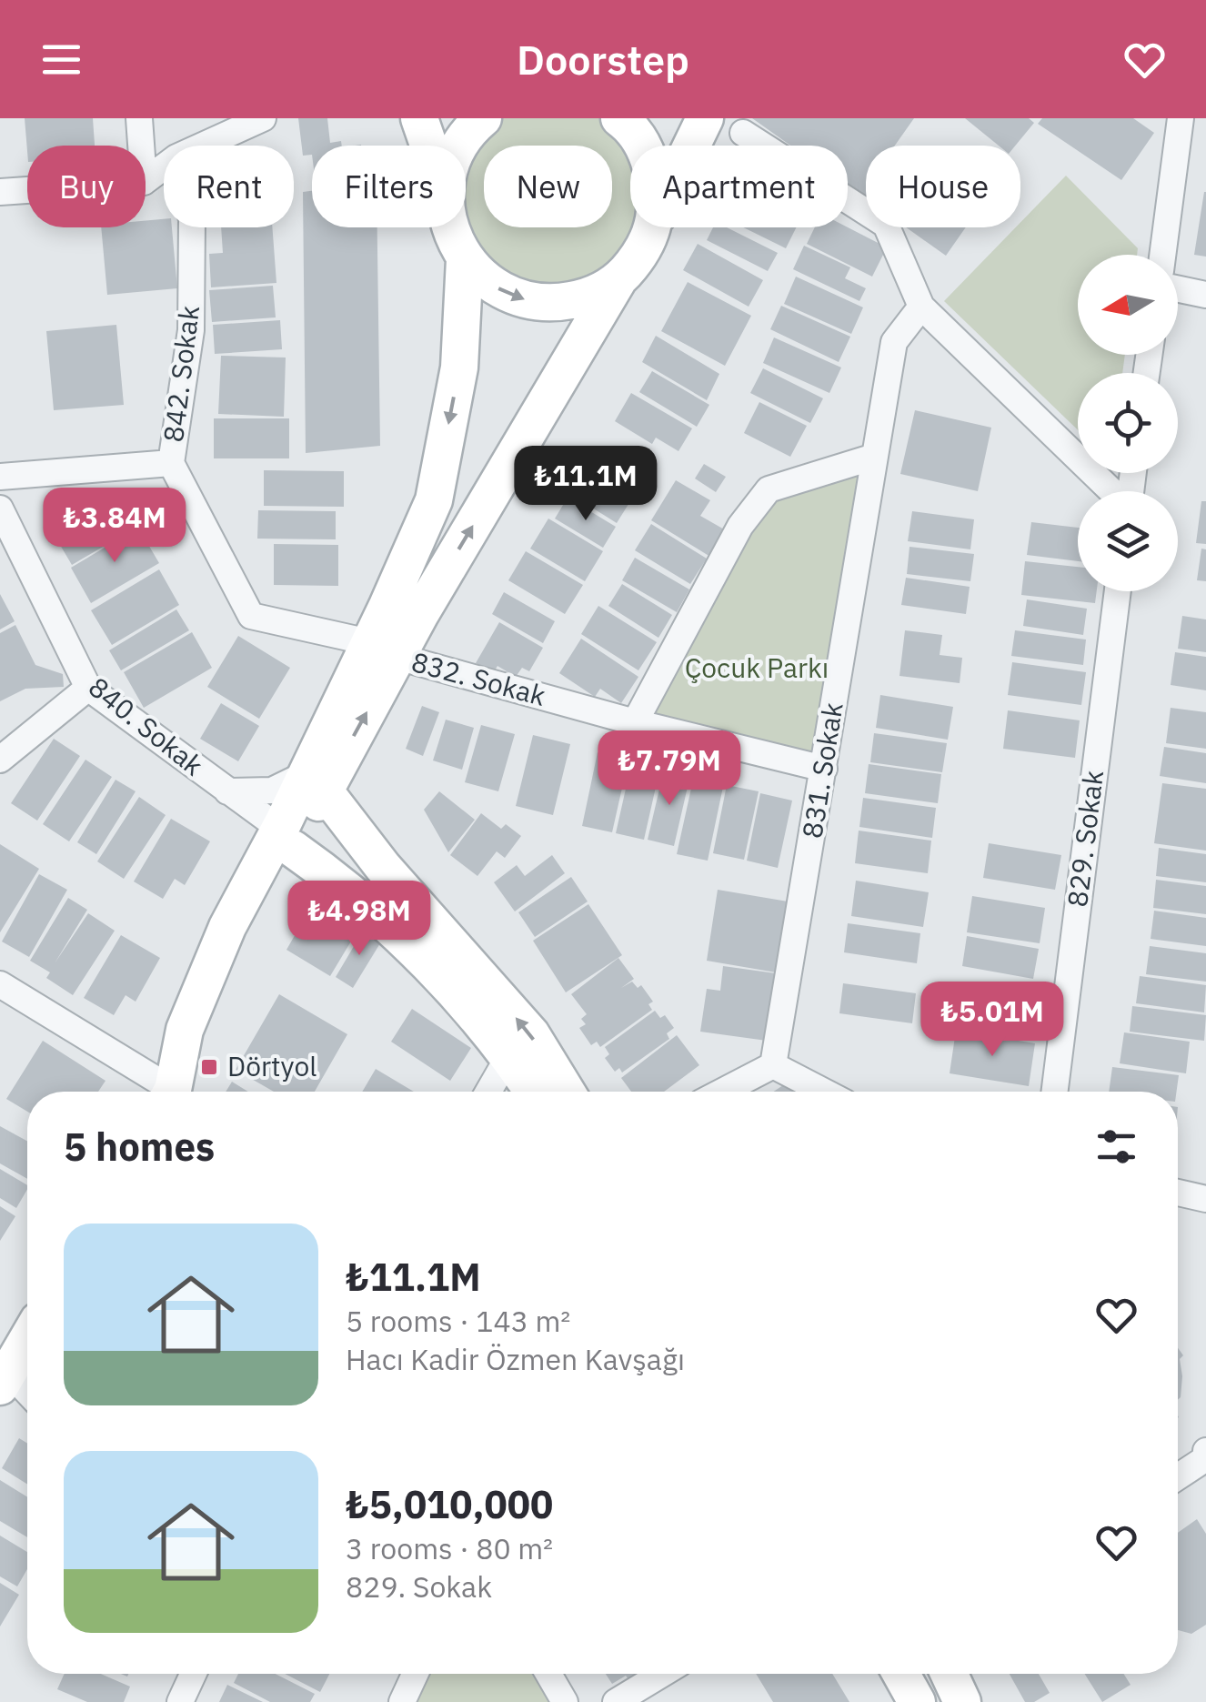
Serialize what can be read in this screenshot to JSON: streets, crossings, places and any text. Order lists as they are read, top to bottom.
{
  "streets": {
    "street": [
      "842. Sokak",
      "832. Sokak",
      "840. Sokak",
      "831. Sokak",
      "829. Sokak"
    ]
  },
  "crossings": [
    ["842. Sokak", "832. Sokak"],
    ["832. Sokak", "831. Sokak"]
  ],
  "parks": ["Çocuk Parkı"],
  "places": {
    "transit": ["Dörtyol"]
  },
  "north": "left",
  "page": {
    "header": "Doorstep",
    "chip": [
      "Buy",
      "Rent",
      "Filters",
      "New",
      "Apartment",
      "House"
    ],
    "price": [
      "₺11.1M",
      "₺3.84M",
      "₺7.79M",
      "₺4.98M",
      "₺5.01M"
    ],
    "heading": "5 homes",
    "list": [
      {
        "name": "₺11.1M",
        "note": "5 rooms · 143 m² · Hacı Kadir Özmen Kavşağı"
      },
      {
        "name": "₺5,010,000",
        "note": "3 rooms · 80 m² · 829. Sokak"
      }
    ]
  }
}
